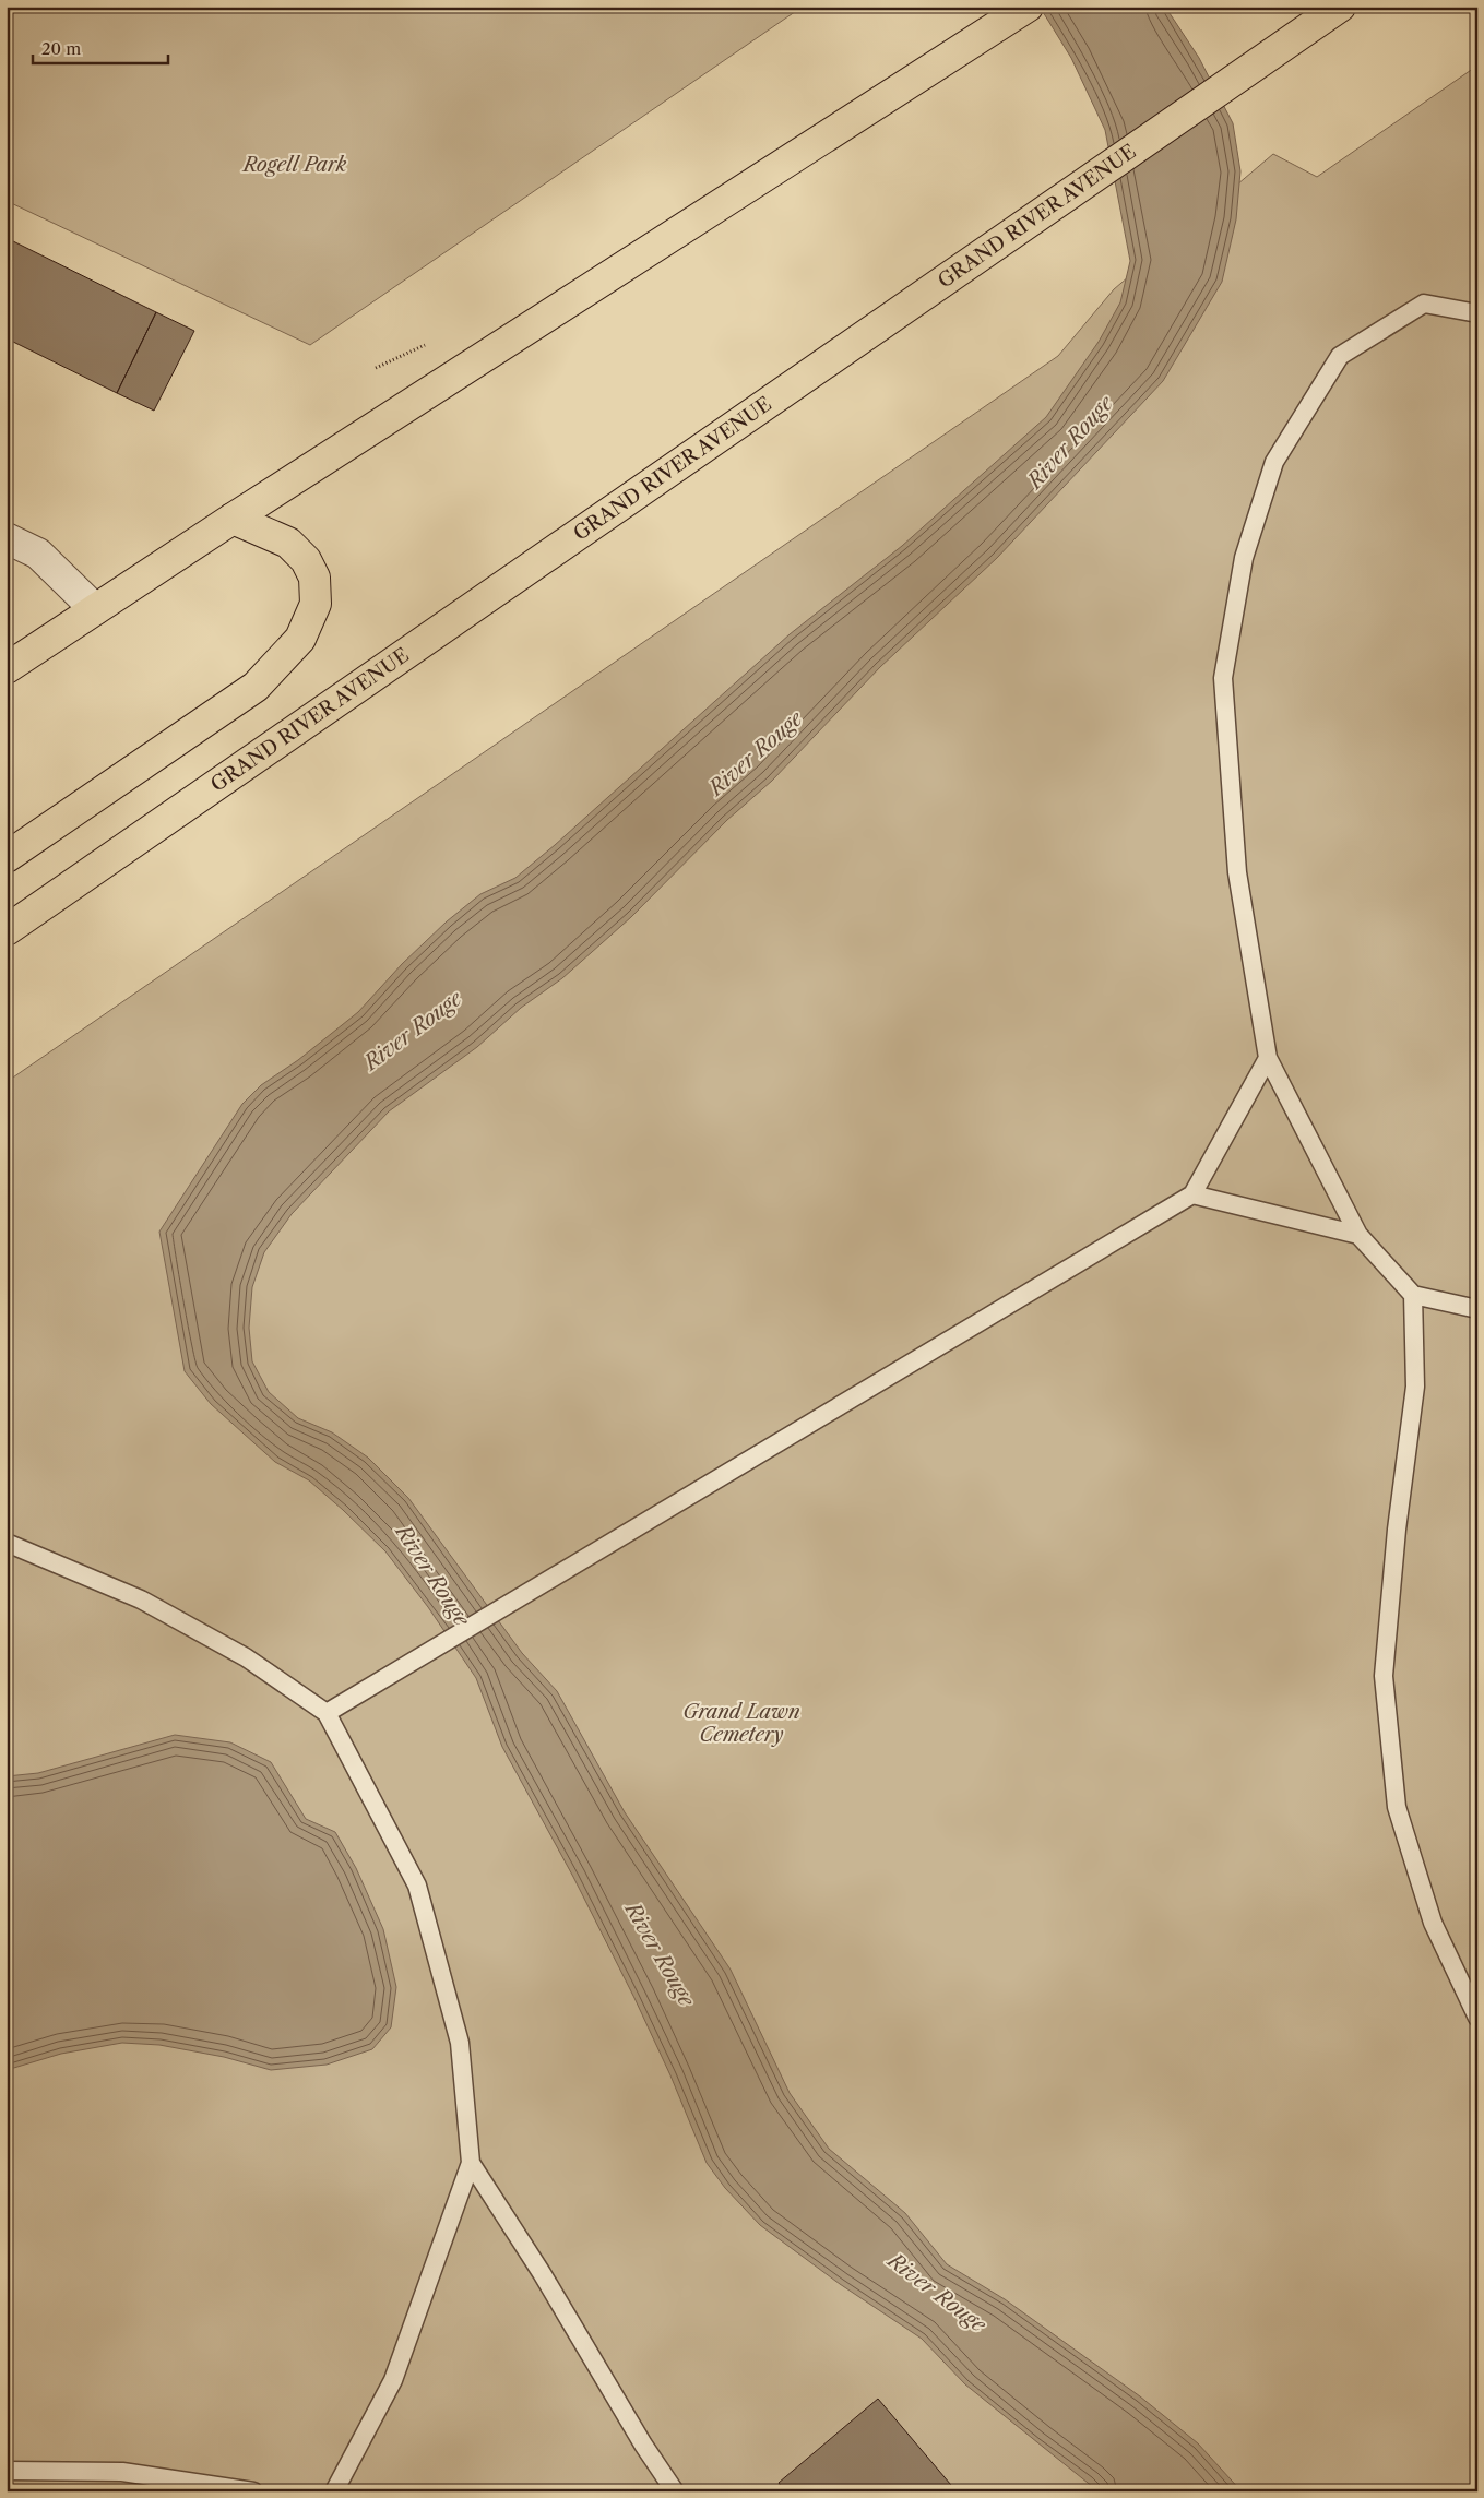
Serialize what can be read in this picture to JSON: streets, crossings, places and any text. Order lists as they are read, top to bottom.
{
  "streets": {
    "main road": ["GRAND RIVER AVENUE"]
  },
  "water": ["River Rouge"],
  "parks": ["Rogell Park", "Grand Lawn Cemetery"],
  "scale_bar": "20 m"
}
